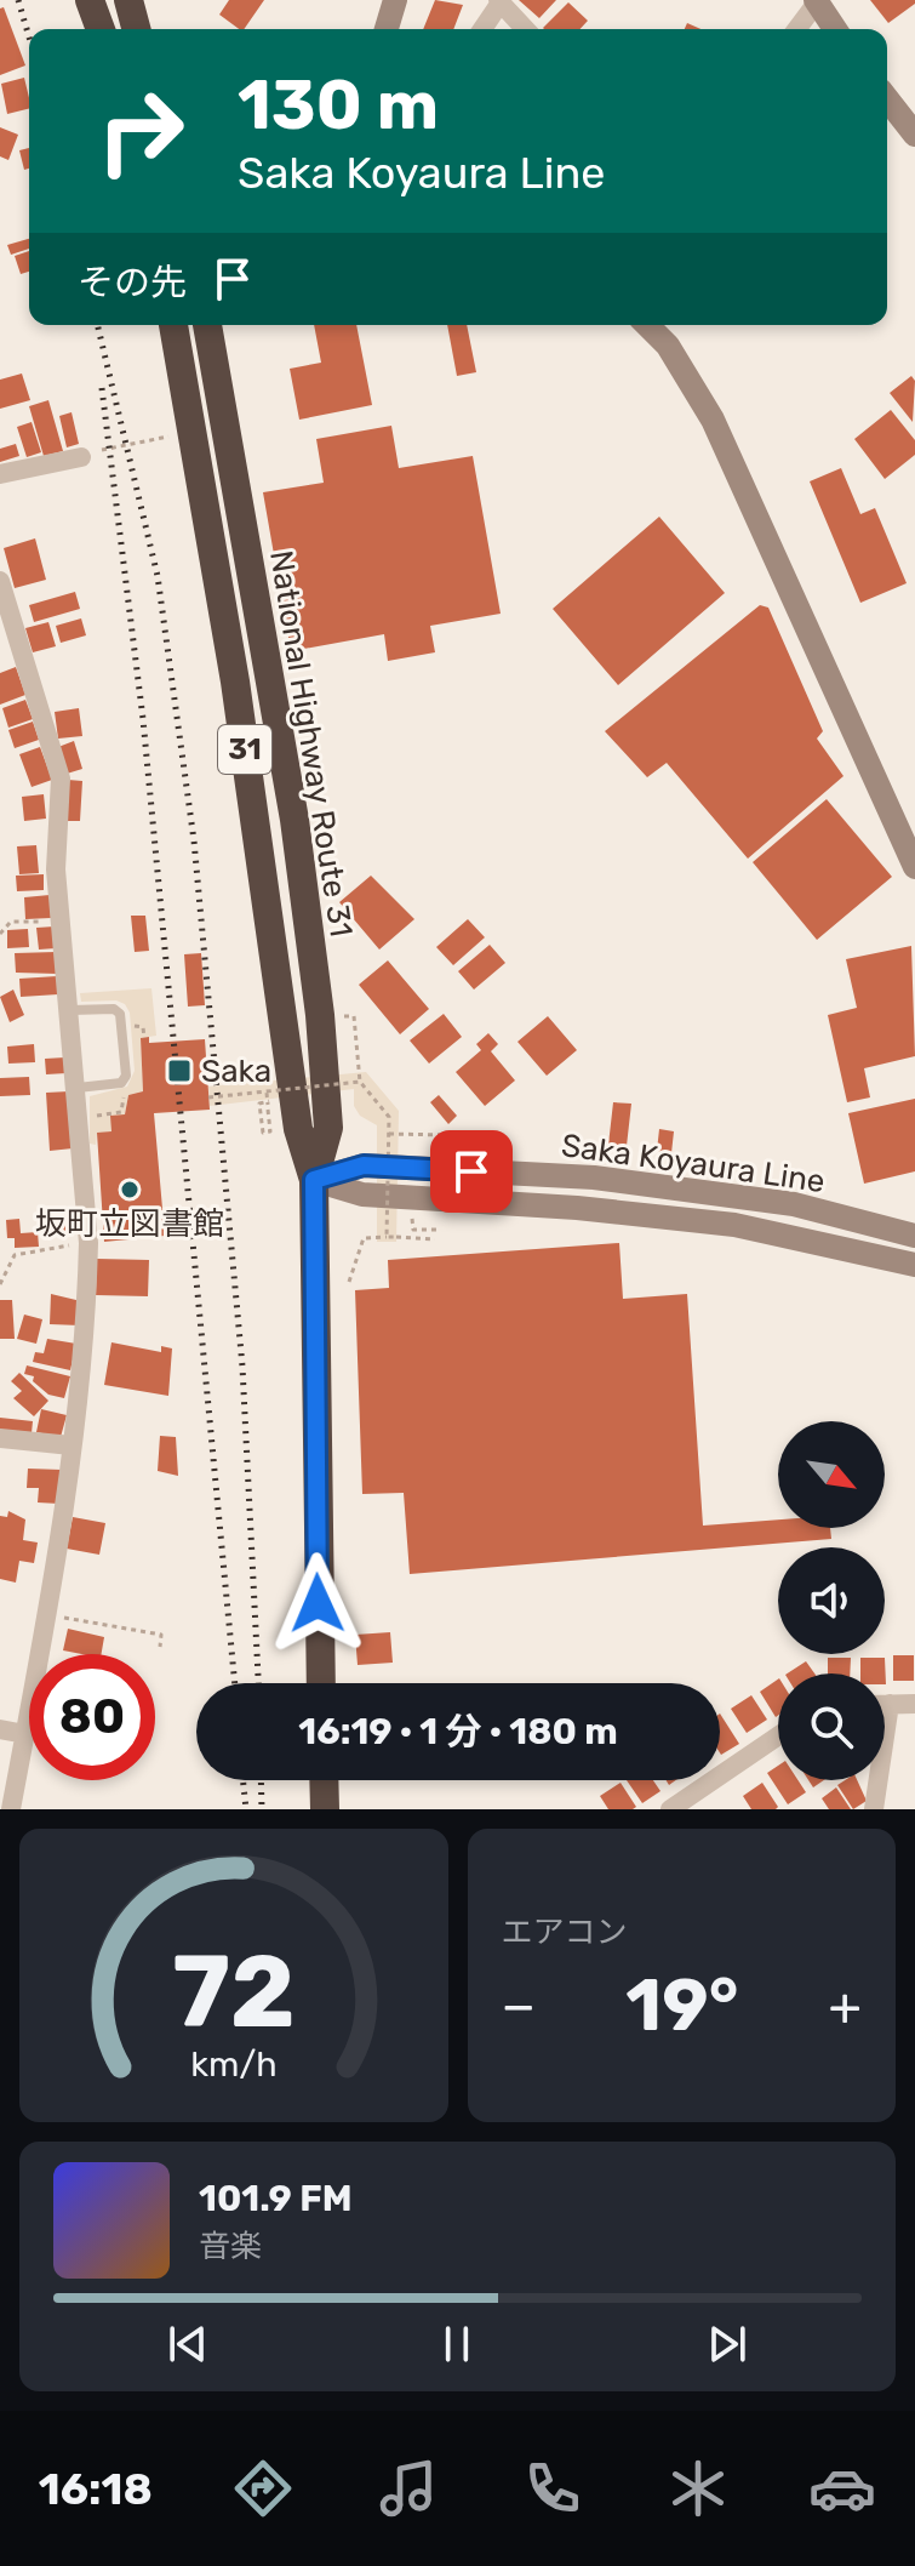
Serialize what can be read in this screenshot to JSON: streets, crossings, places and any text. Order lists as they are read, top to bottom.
{
  "streets": {
    "highway": ["National Highway Route 31", "31"],
    "main road": ["Saka Koyaura Line"]
  },
  "crossings": [
    ["National Highway Route 31", "Saka Koyaura Line"]
  ],
  "places": {
    "transit": ["Saka"],
    "other": ["坂町立図書館"]
  },
  "north": "bottom right",
  "page": {
    "turn": ["130 m", "Saka Koyaura Line"],
    "then": "その先",
    "limit": "80",
    "trip": "16:19 · 1 分 · 180 m",
    "tile": "エアコン",
    "heat": ["−", "19°", "+"],
    "song": ["101.9 FM", "音楽"],
    "tabs": "16:18",
    "gauge": ["72", "km/h"]
  }
}
